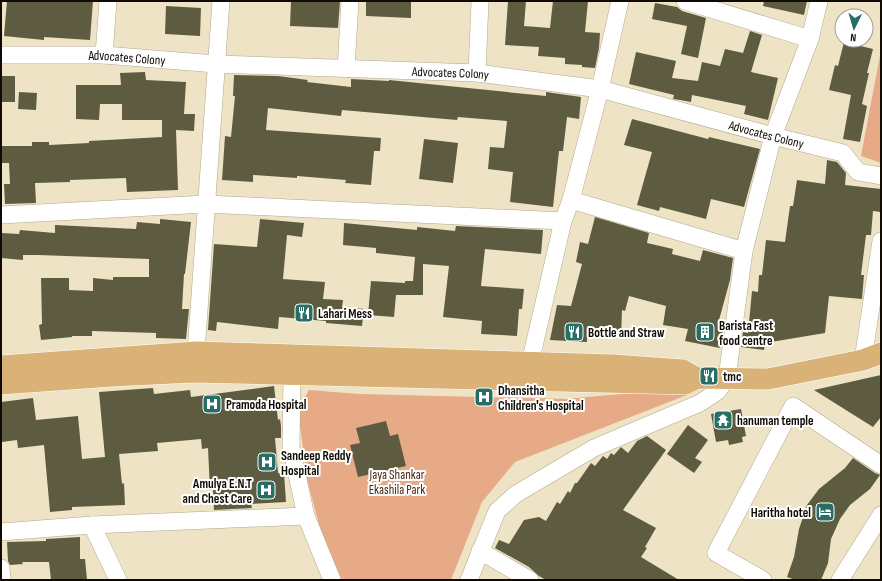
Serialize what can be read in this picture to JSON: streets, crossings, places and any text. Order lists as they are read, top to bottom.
{
  "streets": {
    "street": ["Advocates Colony"]
  },
  "parks": ["Jaya Shankar Ekashila Park"],
  "places": {
    "restaurant": ["Lahari Mess", "Bottle and Straw", "tmc"],
    "building": ["Barista Fast food centre"],
    "hospital": [
      "Dhansitha Children's Hospital",
      "Pramoda Hospital",
      "Sandeep Reddy Hospital",
      "Amulya E.N.T and Chest Care"
    ],
    "temple": ["hanuman temple"],
    "hotel": ["Haritha hotel"]
  },
  "north": "bottom"
}
